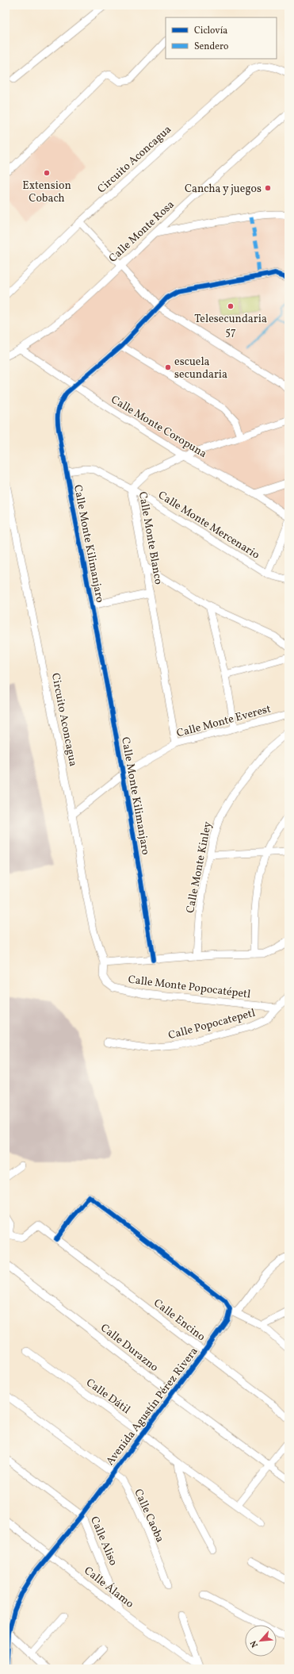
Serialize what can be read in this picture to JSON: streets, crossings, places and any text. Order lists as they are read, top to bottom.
{
  "streets": {
    "street": [
      "Circuito Aconcagua",
      "Calle Monte Rosa",
      "Calle Monte Coropuna",
      "Calle Monte Mercenario",
      "Calle Monte Blanco",
      "Calle Monte Kilimanjaro",
      "Calle Monte Everest",
      "Calle Monte Kinley",
      "Calle Monte Popocatépetl",
      "Calle Popocatepetl",
      "Calle Encino",
      "Calle Durazno",
      "Calle Dátil",
      "Avenida Agustín Pérez Rivera",
      "Calle Caoba",
      "Calle Aliso",
      "Calle Álamo"
    ]
  },
  "crossings": [
    ["Circuito Aconcagua", "Calle Monte Everest"],
    ["Circuito Aconcagua", "Calle Monte Popocatépetl"],
    ["Calle Monte Rosa", "Calle Monte Coropuna"],
    ["Calle Monte Coropuna", "Calle Monte Blanco"],
    ["Calle Monte Coropuna", "Calle Monte Kilimanjaro"],
    ["Calle Monte Mercenario", "Calle Monte Blanco"],
    ["Calle Monte Mercenario", "Calle Monte Kilimanjaro"],
    ["Calle Monte Blanco", "Calle Monte Everest"],
    ["Calle Monte Kilimanjaro", "Calle Monte Everest"],
    ["Calle Monte Popocatépetl", "Calle Popocatepetl"],
    ["Calle Encino", "Avenida Agustín Pérez Rivera"],
    ["Calle Durazno", "Avenida Agustín Pérez Rivera"],
    ["Calle Dátil", "Avenida Agustín Pérez Rivera"],
    ["Avenida Agustín Pérez Rivera", "Calle Caoba"],
    ["Avenida Agustín Pérez Rivera", "Calle Aliso"],
    ["Avenida Agustín Pérez Rivera", "Calle Álamo"],
    ["Calle Aliso", "Calle Álamo"]
  ],
  "places": [
    "Extension Cobach",
    "Cancha y juegos",
    "Telesecundaria 57",
    "escuela secundaria"
  ],
  "legend": ["Ciclovía", "Sendero"],
  "north": "bottom left"
}
